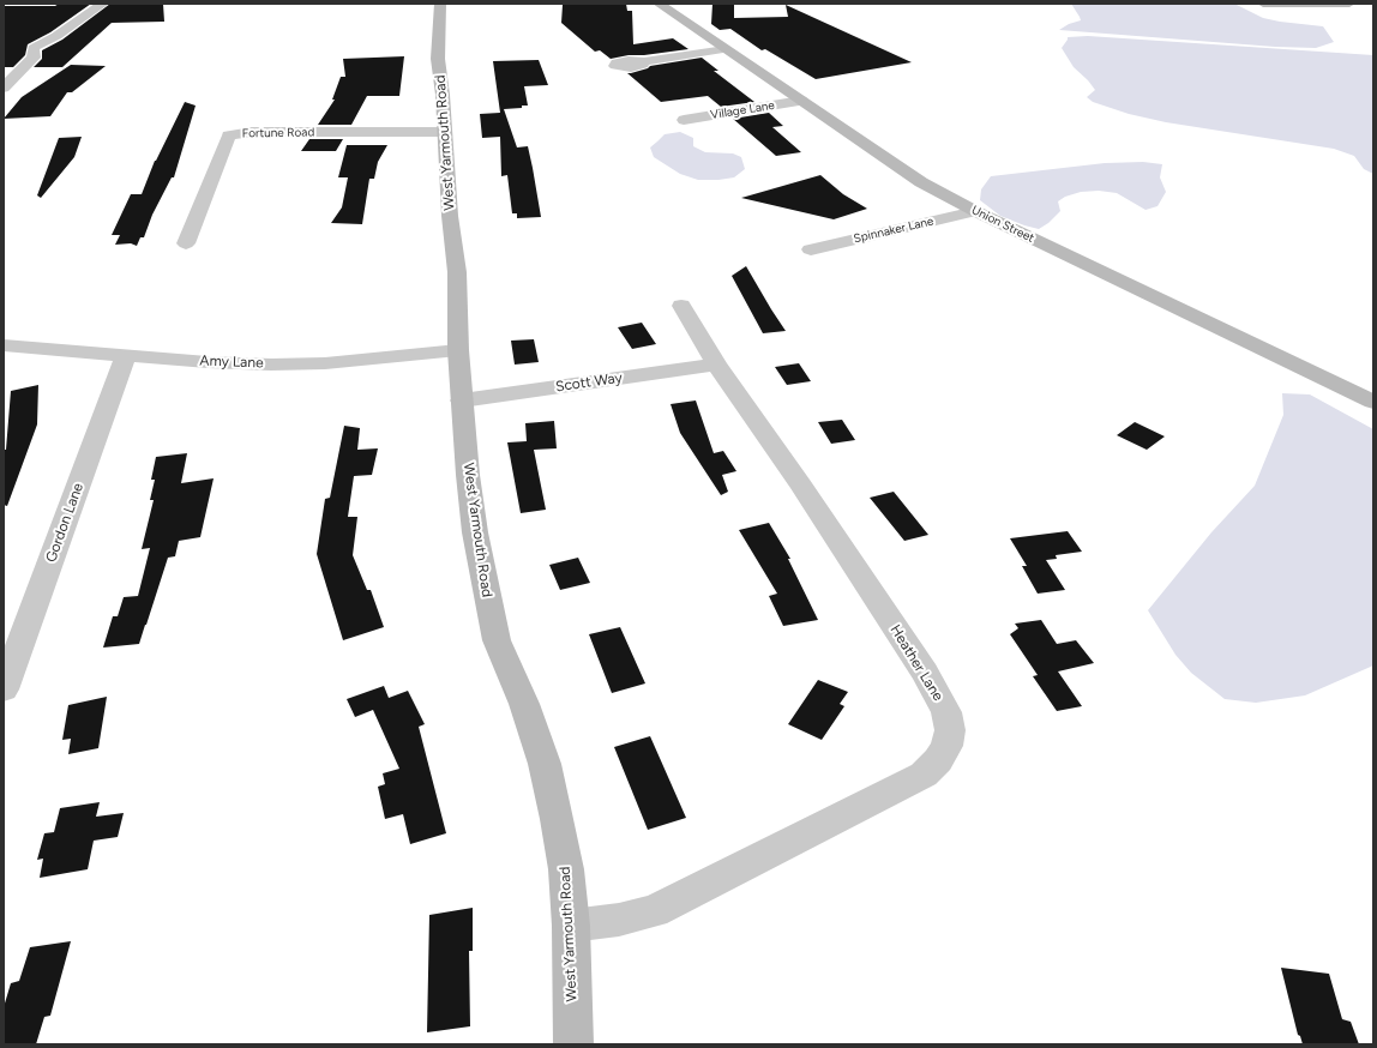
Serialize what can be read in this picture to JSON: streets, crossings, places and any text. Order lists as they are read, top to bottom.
{
  "streets": {
    "main road": ["West Yarmouth Road", "Union Street"],
    "street": [
      "Village Lane",
      "Fortune Road",
      "Spinnaker Lane",
      "Amy Lane",
      "Scott Way",
      "Gordon Lane",
      "Heather Lane"
    ]
  },
  "crossings": [
    ["Village Lane", "Union Street"],
    ["Fortune Road", "West Yarmouth Road"],
    ["West Yarmouth Road", "Amy Lane"],
    ["West Yarmouth Road", "Scott Way"],
    ["West Yarmouth Road", "Heather Lane"],
    ["Union Street", "Spinnaker Lane"],
    ["Amy Lane", "Gordon Lane"],
    ["Scott Way", "Heather Lane"]
  ]
}
